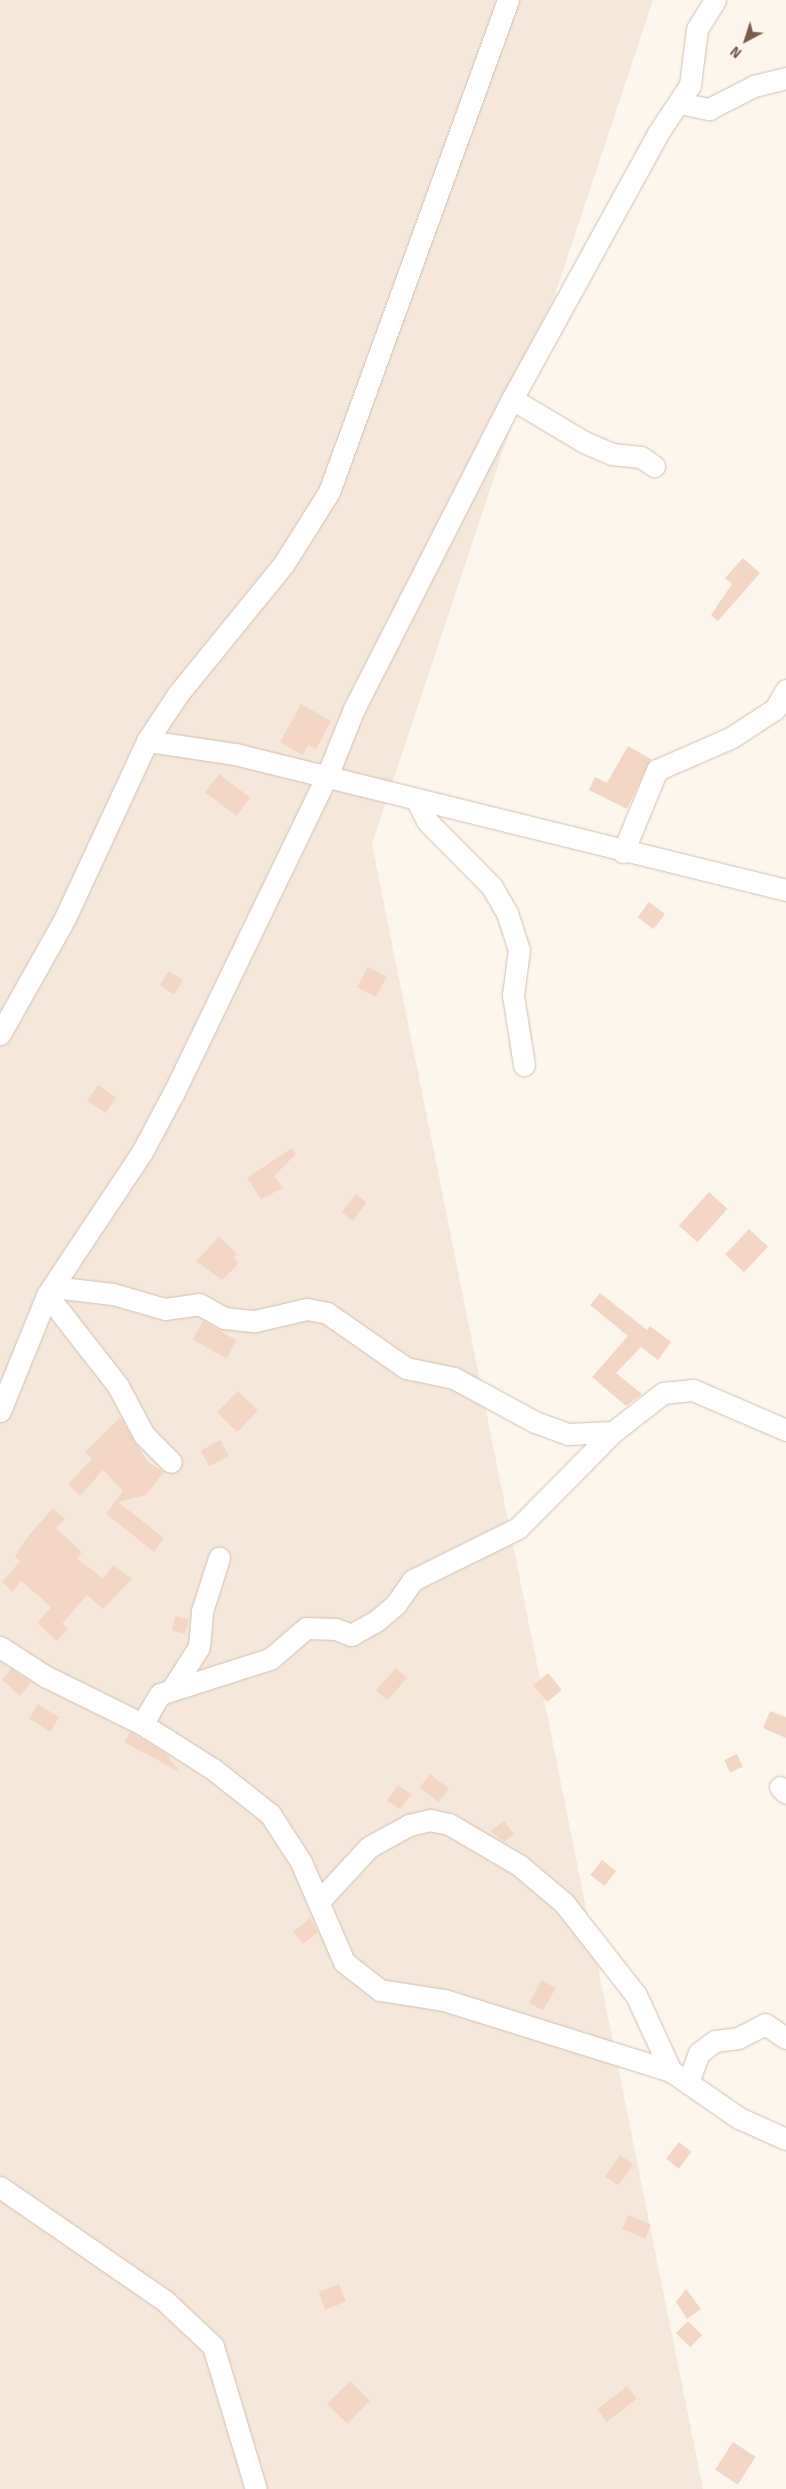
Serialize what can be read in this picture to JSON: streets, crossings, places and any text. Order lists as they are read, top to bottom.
{
  "north": "bottom left"
}
